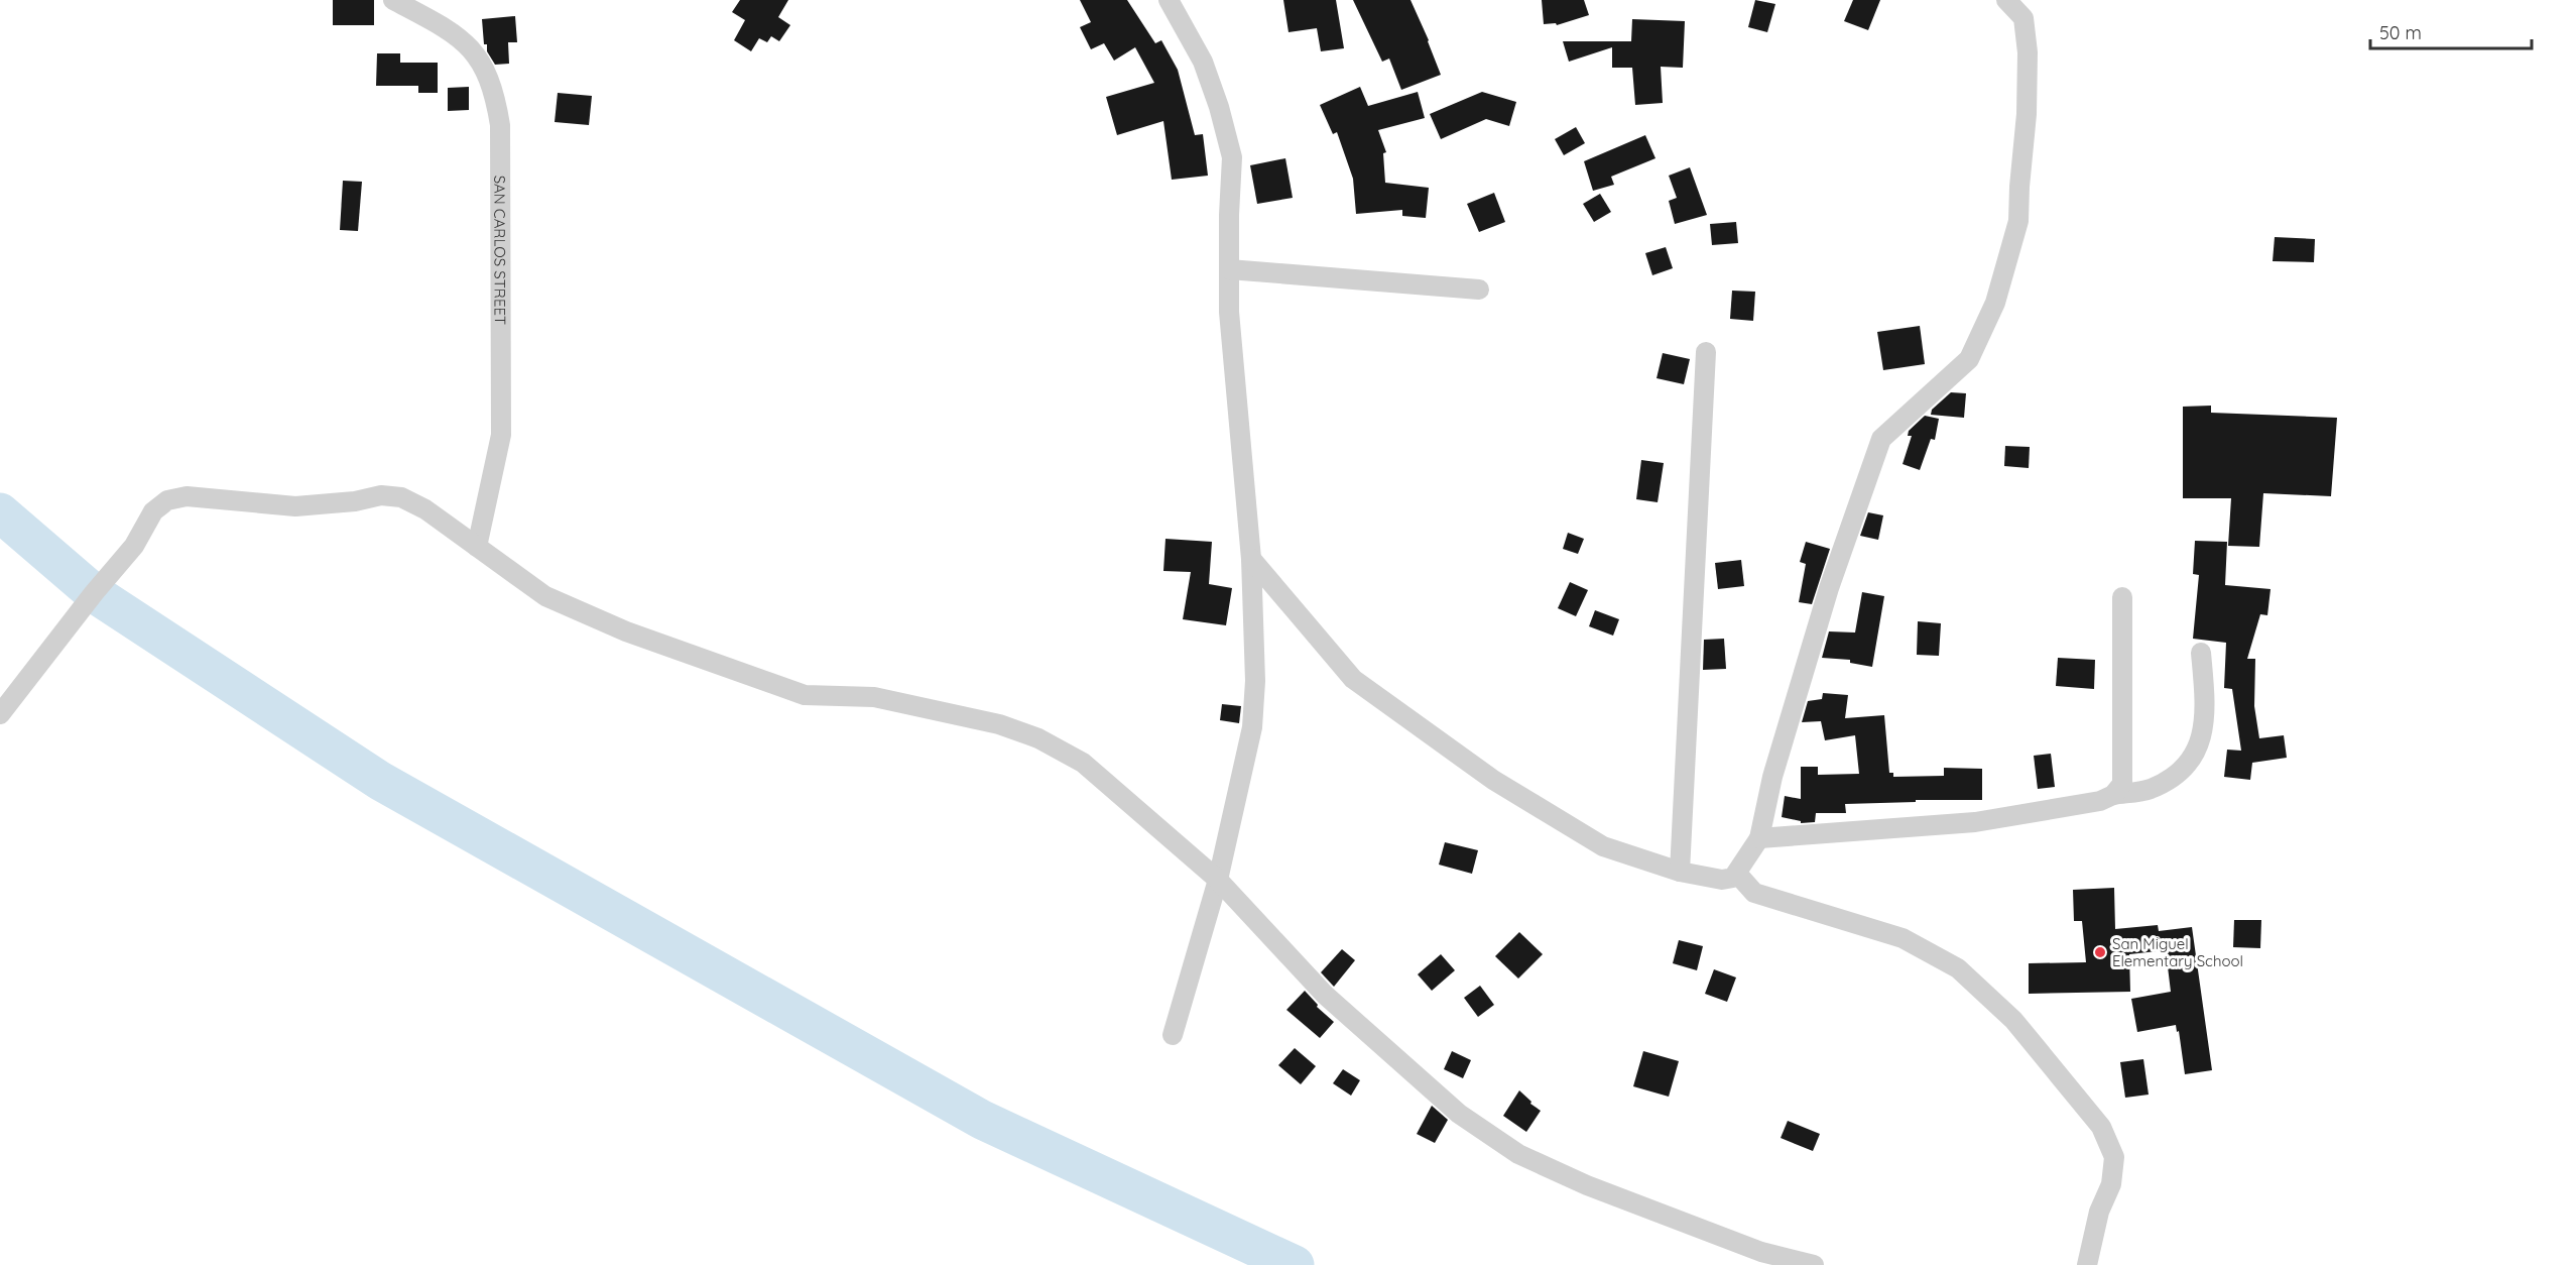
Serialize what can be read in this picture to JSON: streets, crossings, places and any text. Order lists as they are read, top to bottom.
{
  "streets": {
    "street": ["SAN CARLOS STREET"]
  },
  "places": ["San Miguel Elementary School"],
  "scale_bar": "50 m"
}
